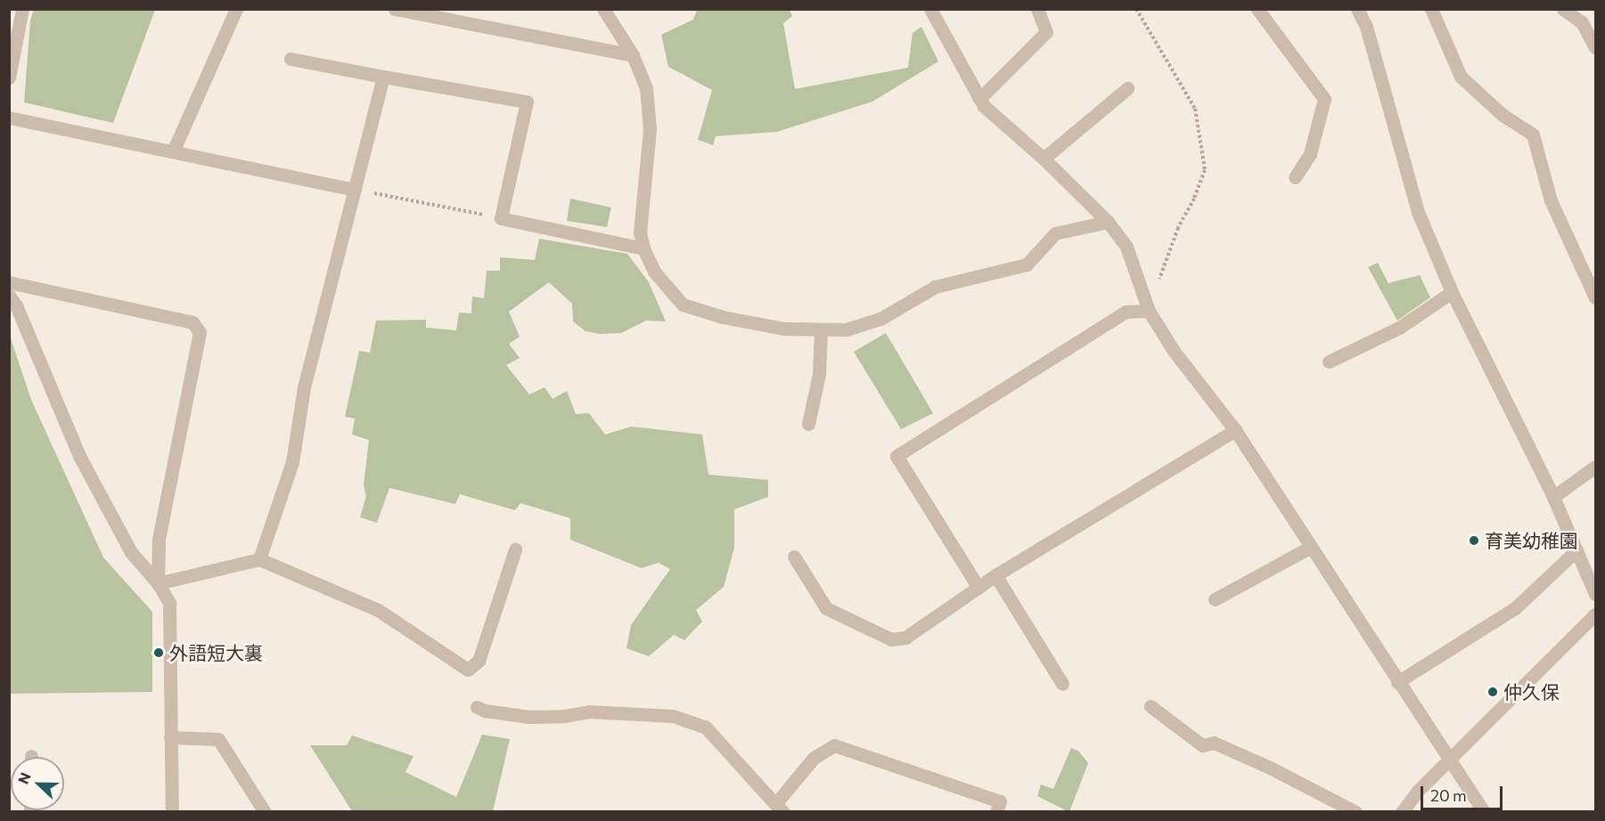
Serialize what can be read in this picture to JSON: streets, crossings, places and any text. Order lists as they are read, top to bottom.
{
  "places": ["育美幼稚園", "外語短大裏", "仲久保"],
  "scale_bar": "20 m",
  "north": "left"
}
